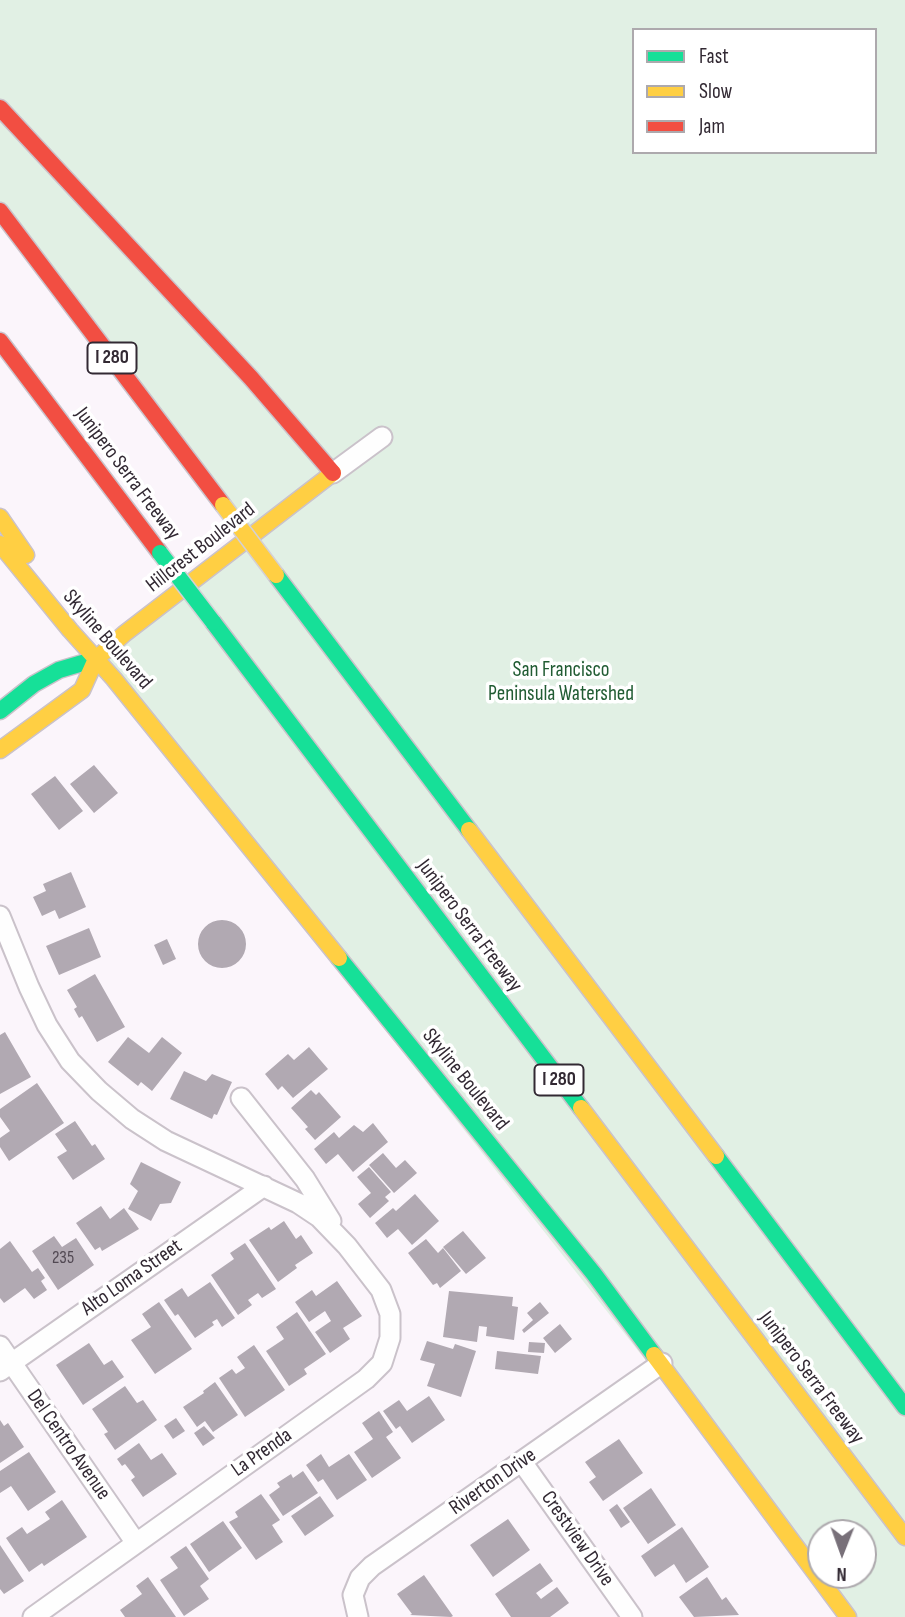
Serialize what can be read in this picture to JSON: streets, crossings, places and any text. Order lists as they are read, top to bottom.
{
  "streets": {
    "main road": [
      "I 280",
      "Junipero Serra Freeway",
      "Hillcrest Boulevard",
      "Skyline Boulevard"
    ],
    "street": [
      "Alto Loma Street",
      "Del Centro Avenue",
      "La Prenda",
      "Riverton Drive",
      "Crestview Drive"
    ]
  },
  "crossings": [
    ["Hillcrest Boulevard", "Skyline Boulevard"],
    ["Skyline Boulevard", "Riverton Drive"],
    ["Alto Loma Street", "Del Centro Avenue"],
    ["Alto Loma Street", "La Prenda"],
    ["Del Centro Avenue", "La Prenda"],
    ["Riverton Drive", "Crestview Drive"]
  ],
  "parks": ["San Francisco Peninsula Watershed"],
  "house_numbers": ["235"],
  "legend": ["Fast", "Slow", "Jam"],
  "north": "bottom"
}
